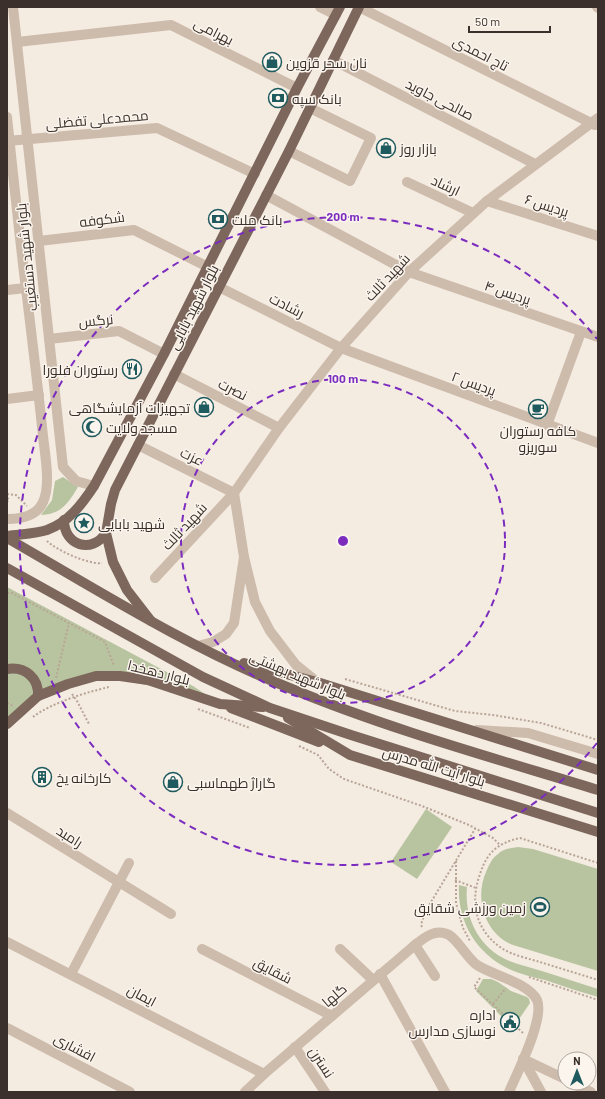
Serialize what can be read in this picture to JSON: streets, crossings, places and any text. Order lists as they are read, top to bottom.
{
  "streets": {
    "main road": [
      "بلوار شهید بابایی",
      "بلوار دهخدا",
      "بلوار شهید بهشتی",
      "بلوار آیت الله مدرس"
    ],
    "street": [
      "بهرامی",
      "تاج احمدی",
      "صالحی جاوید",
      "محمدعلی تفضلی",
      "ارشاد",
      "پردیس ۶",
      "شکوفه",
      "بلوار شهید دستغیب",
      "شهید ثالث",
      "پردیس ۴",
      "رشادت",
      "نرگس",
      "پردیس ۲",
      "نصرت",
      "عزت",
      "رامبد",
      "شقایق",
      "ایمان",
      "گلها",
      "افشاری",
      "نسترن"
    ]
  },
  "crossings": [
    ["بهرامی", "بلوار شهید دستغیب"],
    ["بهرامی", "بلوار شهید بابایی"],
    ["تاج احمدی", "شهید ثالث"],
    ["تاج احمدی", "بلوار شهید بابایی"],
    ["صالحی جاوید", "شهید ثالث"],
    ["صالحی جاوید", "بلوار شهید بابایی"],
    ["محمدعلی تفضلی", "بلوار شهید دستغیب"],
    ["محمدعلی تفضلی", "بلوار شهید بابایی"],
    ["ارشاد", "شهید ثالث"],
    ["پردیس ۶", "شهید ثالث"],
    ["شکوفه", "بلوار شهید دستغیب"],
    ["شکوفه", "بلوار شهید بابایی"],
    ["بلوار شهید دستغیب", "نرگس"],
    ["شهید ثالث", "پردیس ۴"],
    ["شهید ثالث", "رشادت"],
    ["شهید ثالث", "پردیس ۲"],
    ["شهید ثالث", "نصرت"],
    ["شهید ثالث", "عزت"],
    ["پردیس ۴", "بلوار شهید بابایی"],
    ["رشادت", "بلوار شهید بابایی"],
    ["رشادت", "پردیس ۲"],
    ["بلوار شهید بابایی", "نرگس"],
    ["بلوار شهید بابایی", "نصرت"],
    ["بلوار شهید بابایی", "عزت"],
    ["بلوار شهید بابایی", "بلوار شهید بهشتی"],
    ["بلوار دهخدا", "بلوار آیت الله مدرس"],
    ["شقایق", "گلها"],
    ["ایمان", "گلها"],
    ["گلها", "نسترن"]
  ],
  "places": {
    "shop": [
      "نان سحر قزوین",
      "بازار روز",
      "تجهیزات آزمایشگاهی",
      "گاراژ طهماسبی"
    ],
    "bank": ["بانک سپه", "بانک ملت"],
    "restaurant": ["رستوران فلورا"],
    "cafe": ["کافه رستوران سوریزو"],
    "mosque": ["مسجد ولایت"],
    "place": ["شهید بابایی"],
    "building": ["کارخانه یخ"],
    "sports": ["زمین ورزشی شقایق"],
    "public building": ["اداره نوسازی مدارس"]
  },
  "scale_bar": "50 m",
  "north": "top",
  "rings": ["200 m", "100 m"]
}
